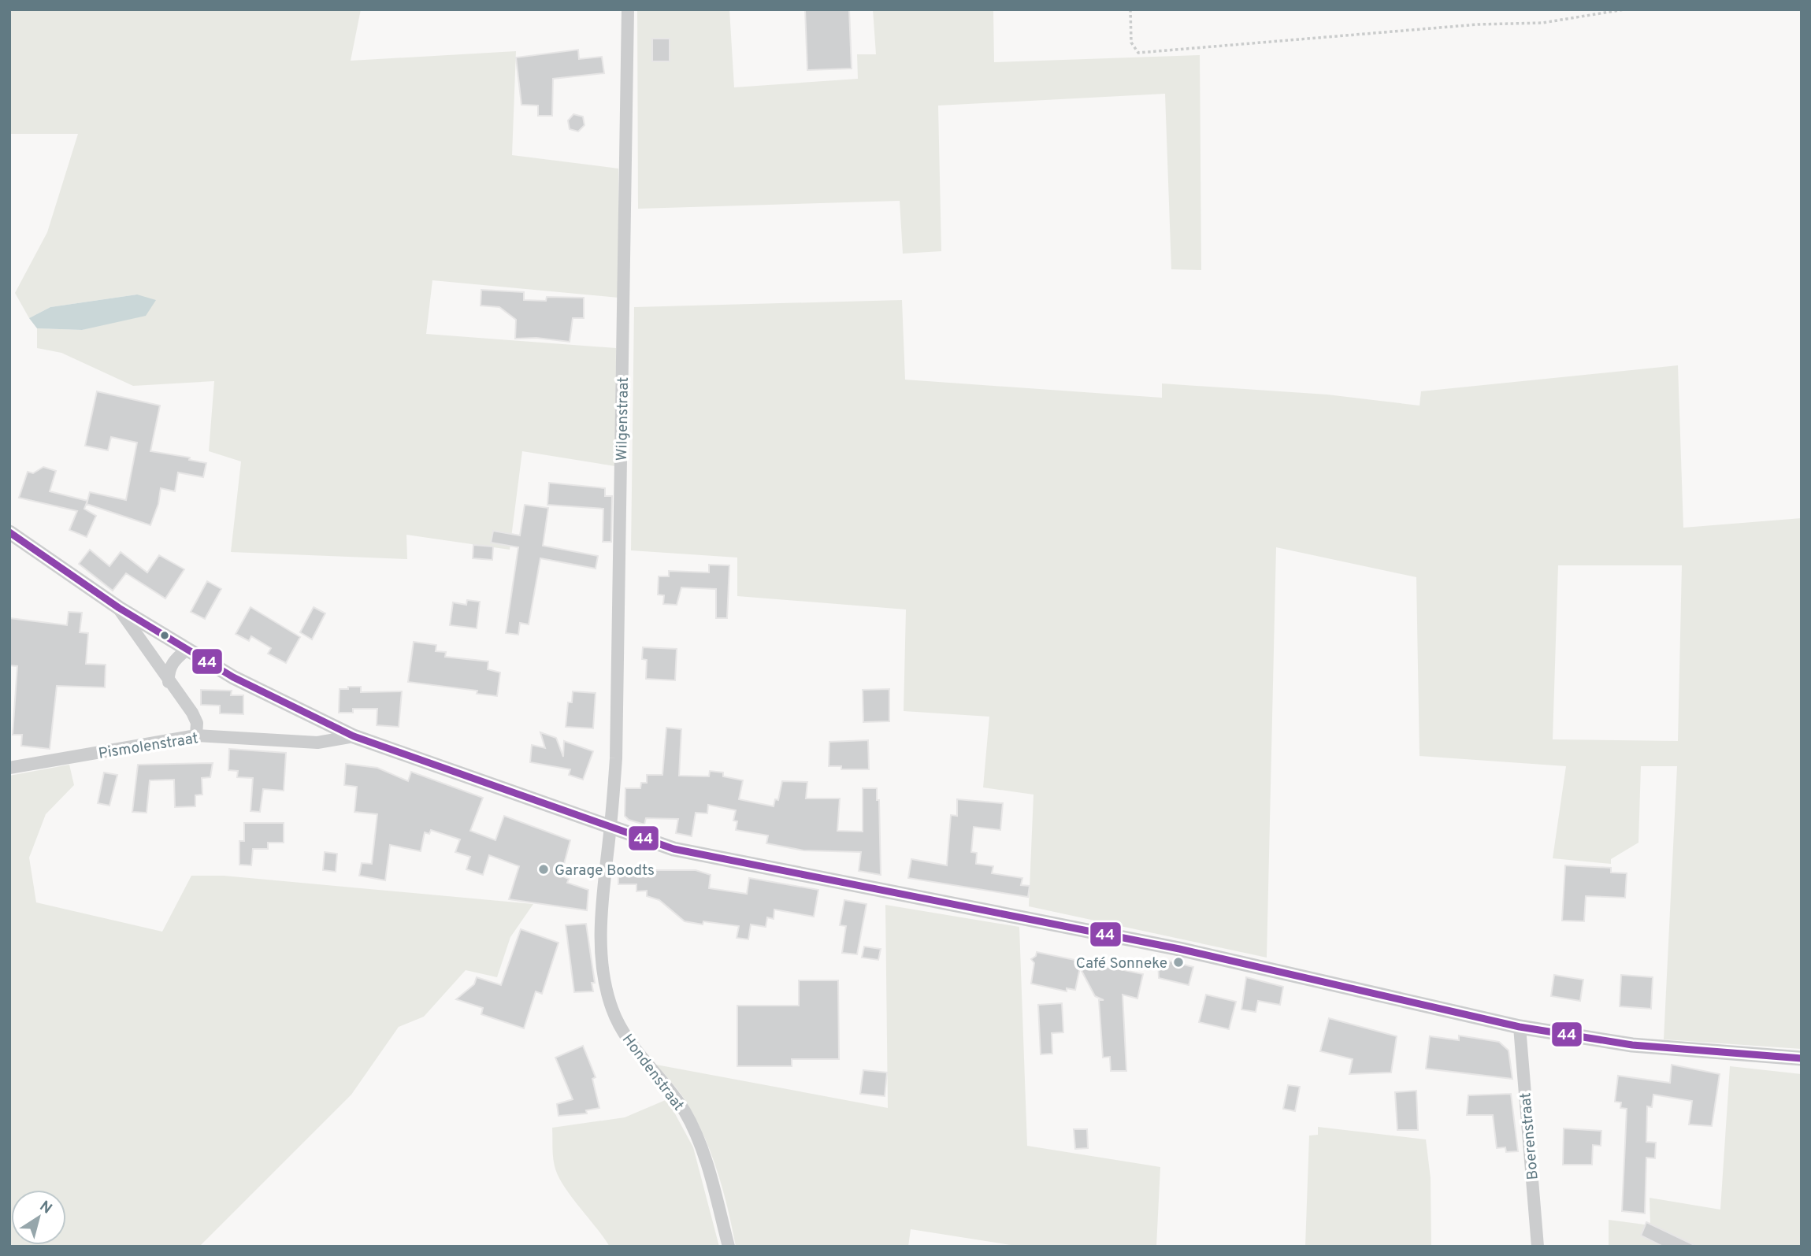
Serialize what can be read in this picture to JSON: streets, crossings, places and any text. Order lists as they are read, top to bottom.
{
  "streets": {
    "street": [
      "Wilgenstraat",
      "Pismolenstraat",
      "Hondenstraat",
      "Boerenstraat"
    ]
  },
  "crossings": [
    ["Wilgenstraat", "Hondenstraat"]
  ],
  "places": ["Garage Boodts", "Café Sonneke"],
  "lines": ["transit line 44"],
  "north": "top right"
}
